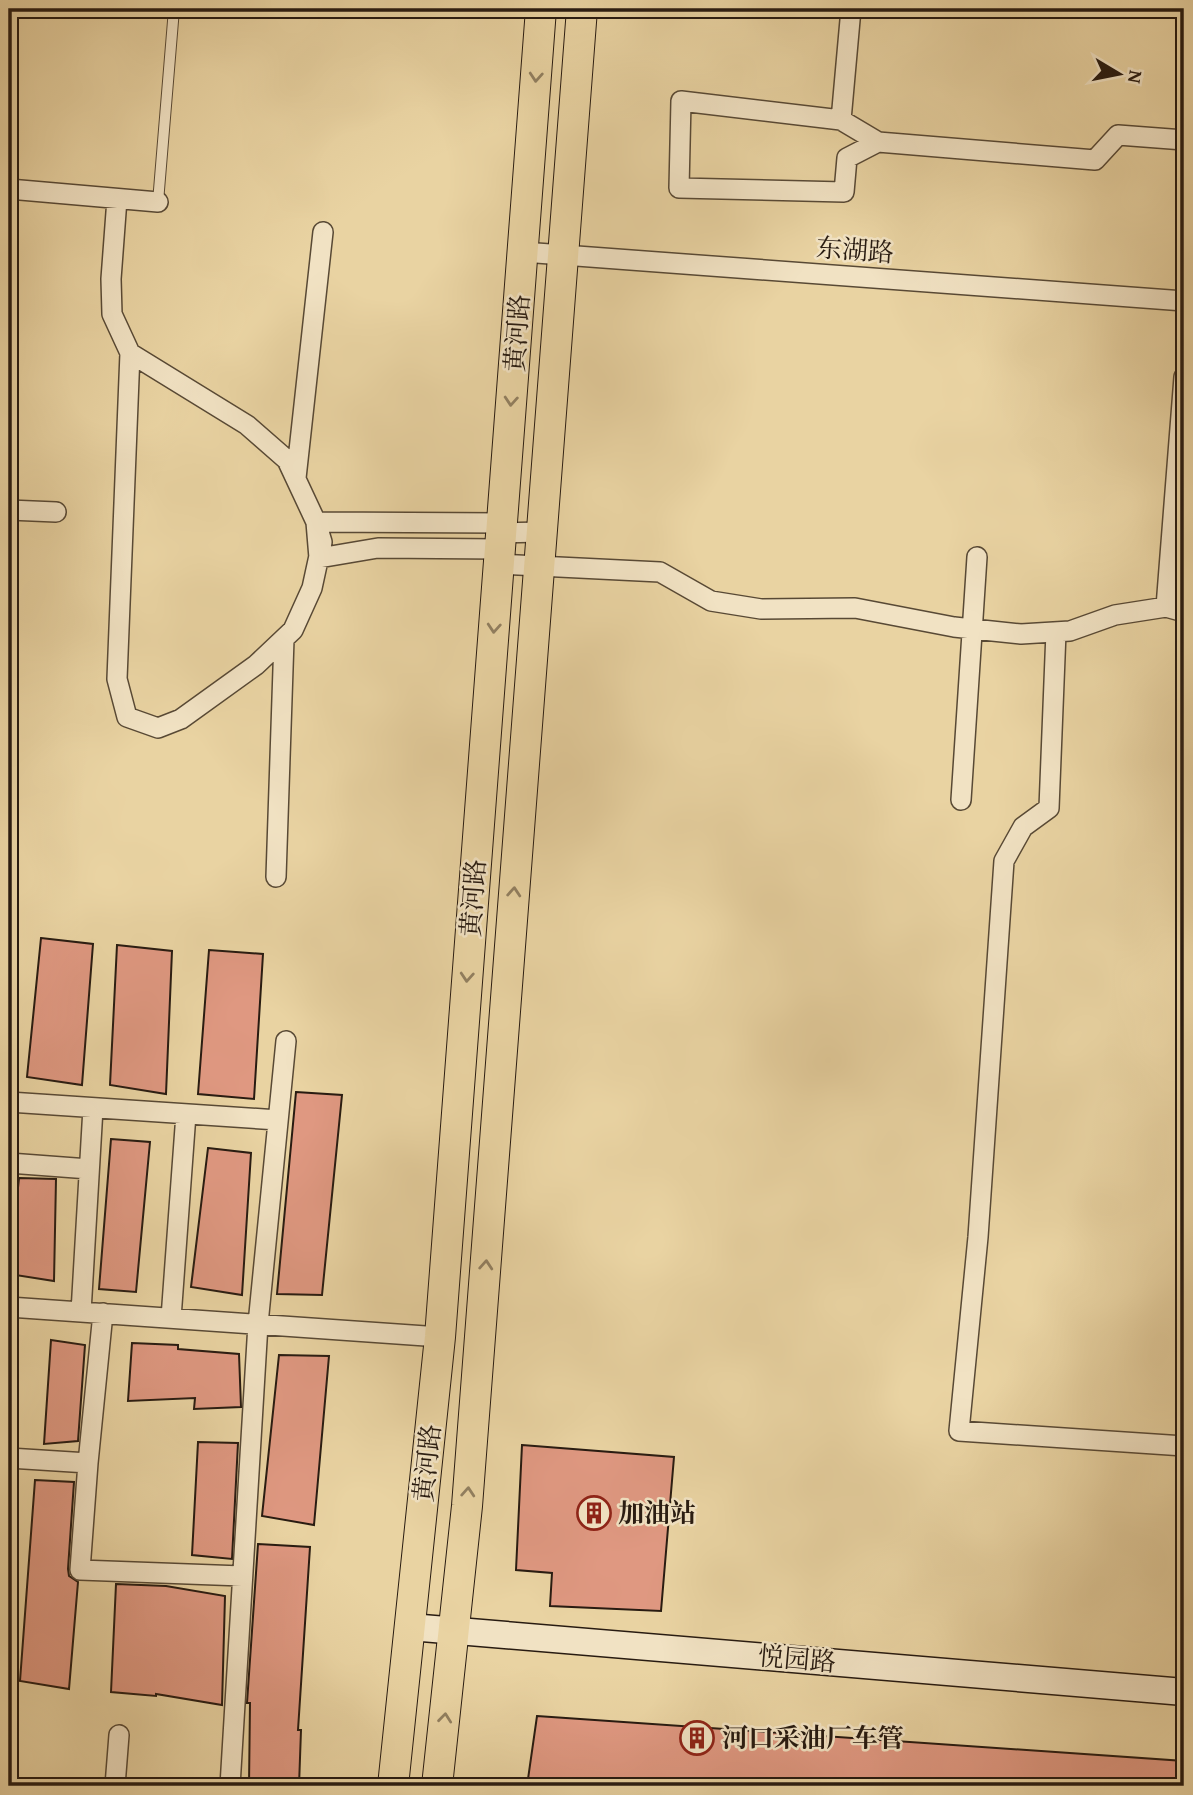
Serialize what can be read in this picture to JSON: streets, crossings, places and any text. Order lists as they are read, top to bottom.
{
  "streets": {
    "main road": ["黄河路"],
    "street": ["东湖路", "悦园路"]
  },
  "crossings": [
    ["东湖路", "黄河路"],
    ["黄河路", "悦园路"]
  ],
  "places": {
    "building": ["加油站", "河口采油厂车管"]
  },
  "north": "right"
}
